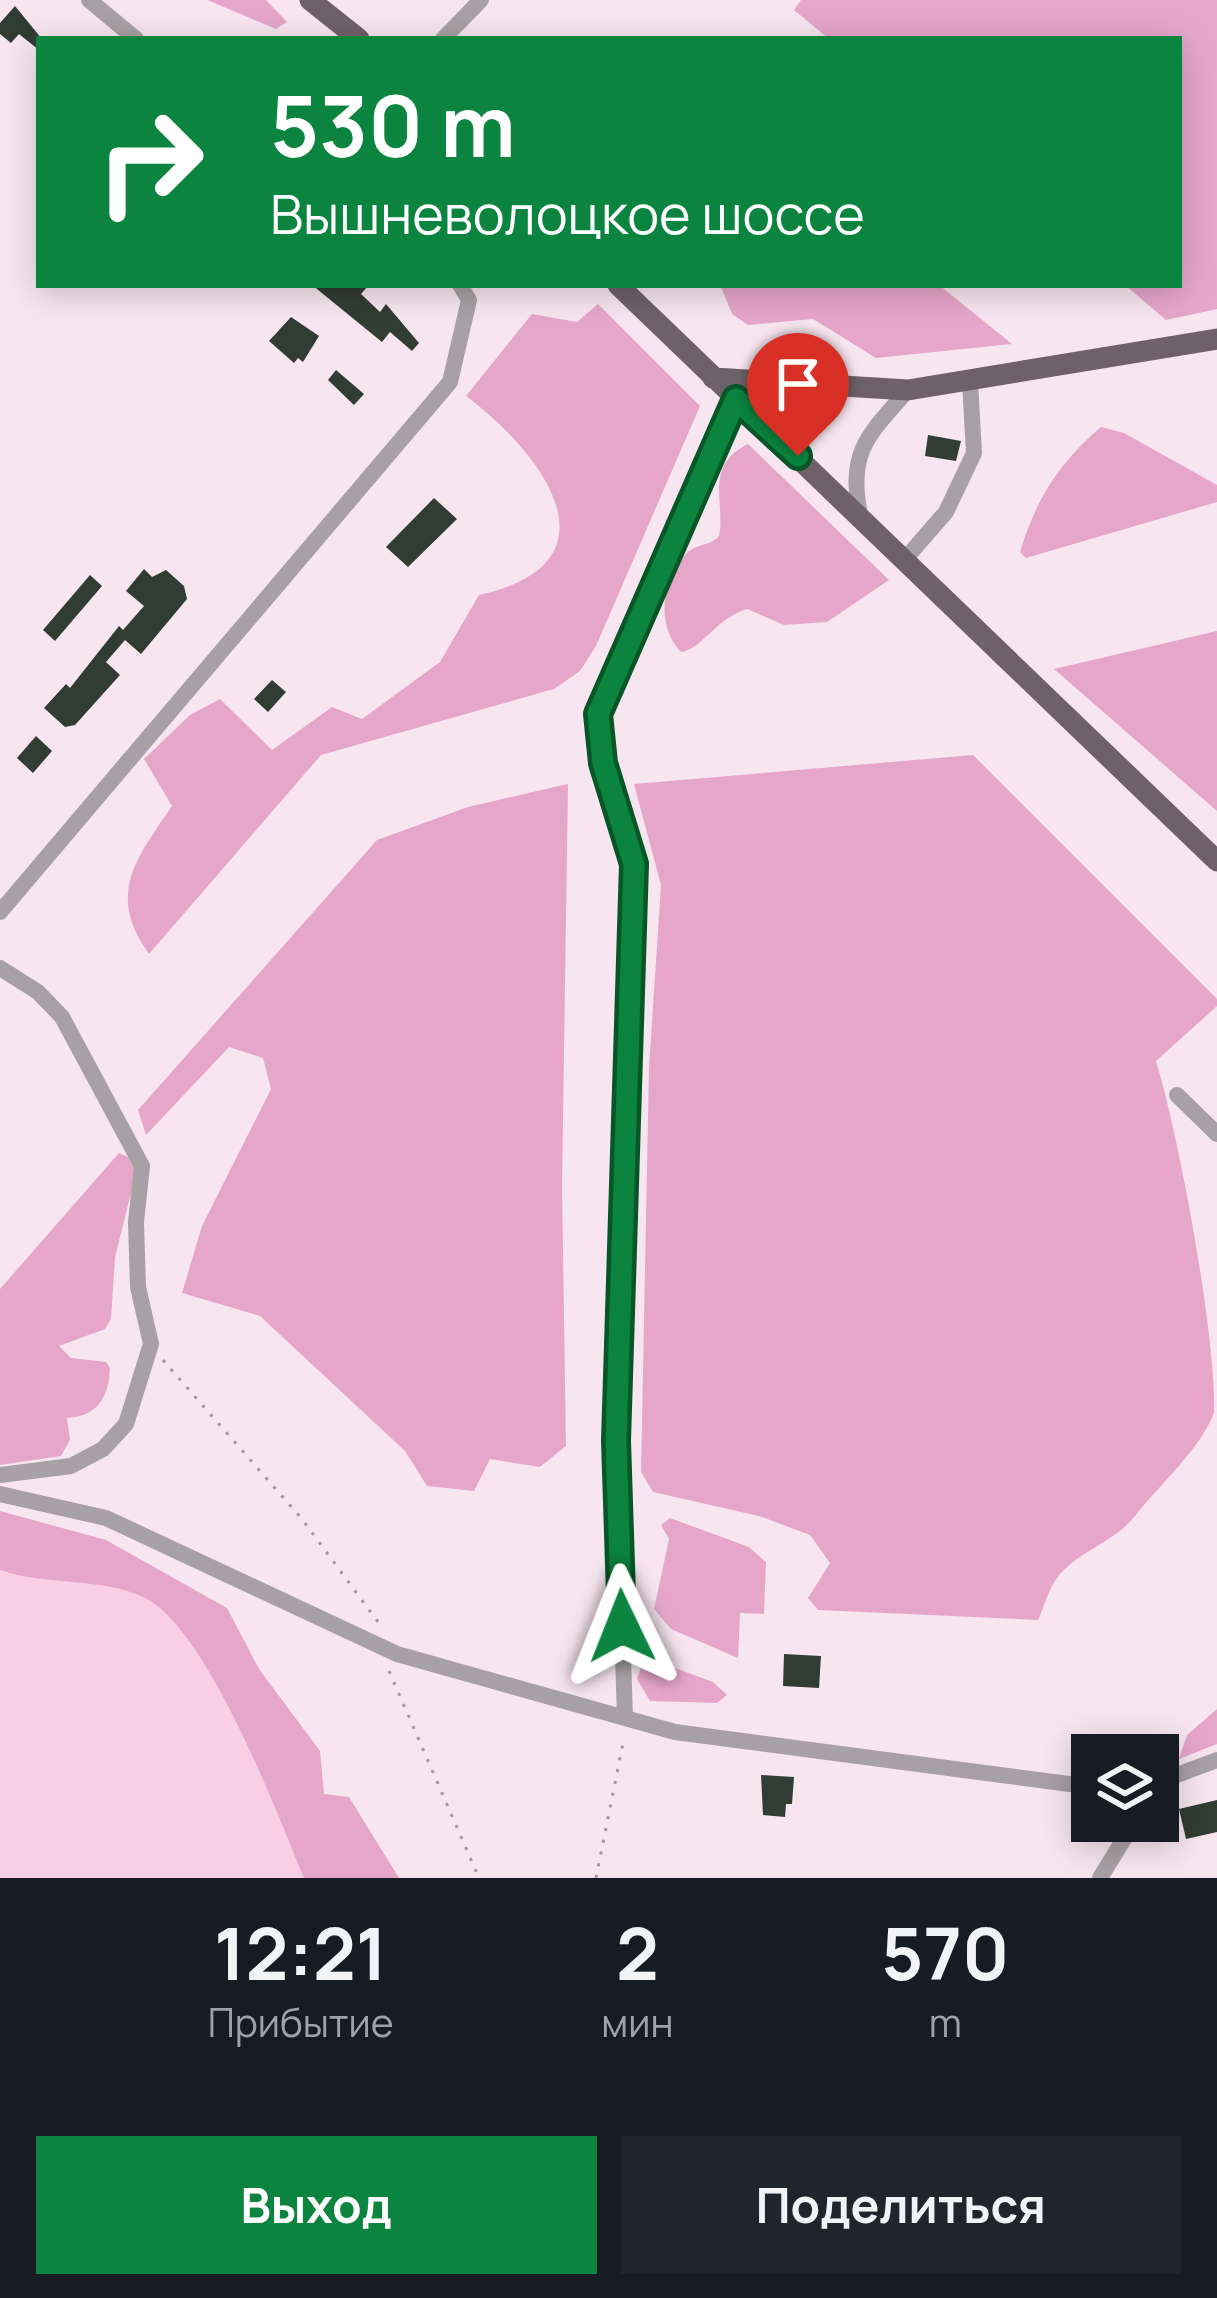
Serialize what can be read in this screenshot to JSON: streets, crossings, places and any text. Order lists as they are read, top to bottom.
{
  "page": {
    "turn": ["530 m", "Вышневолоцкое шоссе"],
    "eta": [
      "12:21",
      "Прибытие",
      "2",
      "мин",
      "570",
      "m"
    ],
    "buttons": ["Выход", "Поделиться"]
  }
}
